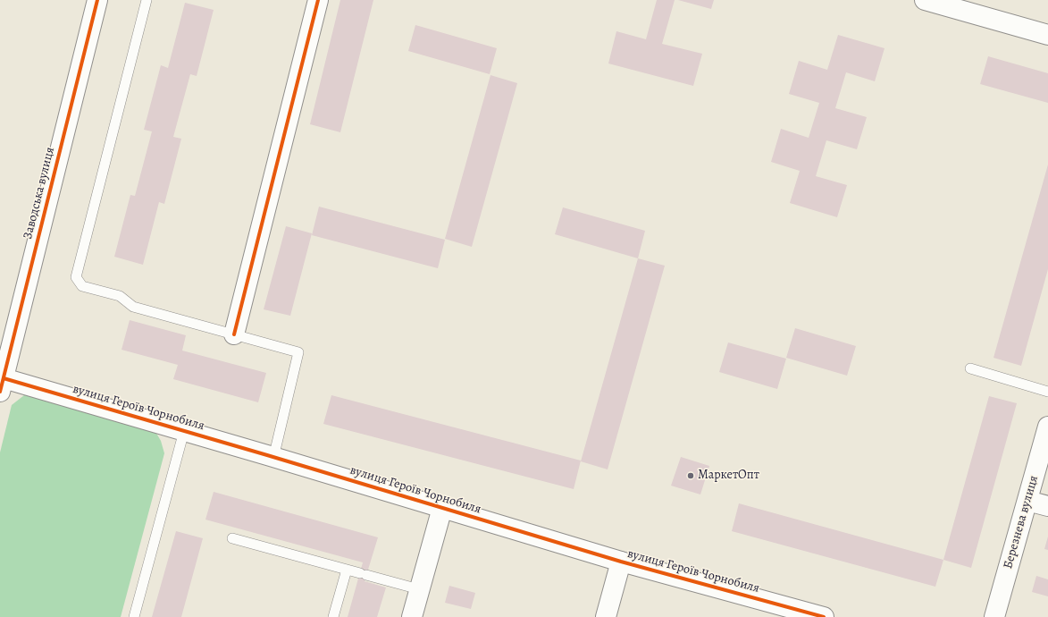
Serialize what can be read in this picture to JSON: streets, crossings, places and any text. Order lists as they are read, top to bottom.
{
  "streets": {
    "street": ["Заводська вулиця", "вулиця Героїв Чорнобиля", "Березнева вулиця"]
  },
  "crossings": [
    ["Заводська вулиця", "вулиця Героїв Чорнобиля"]
  ],
  "places": ["МаркетОпт"]
}
